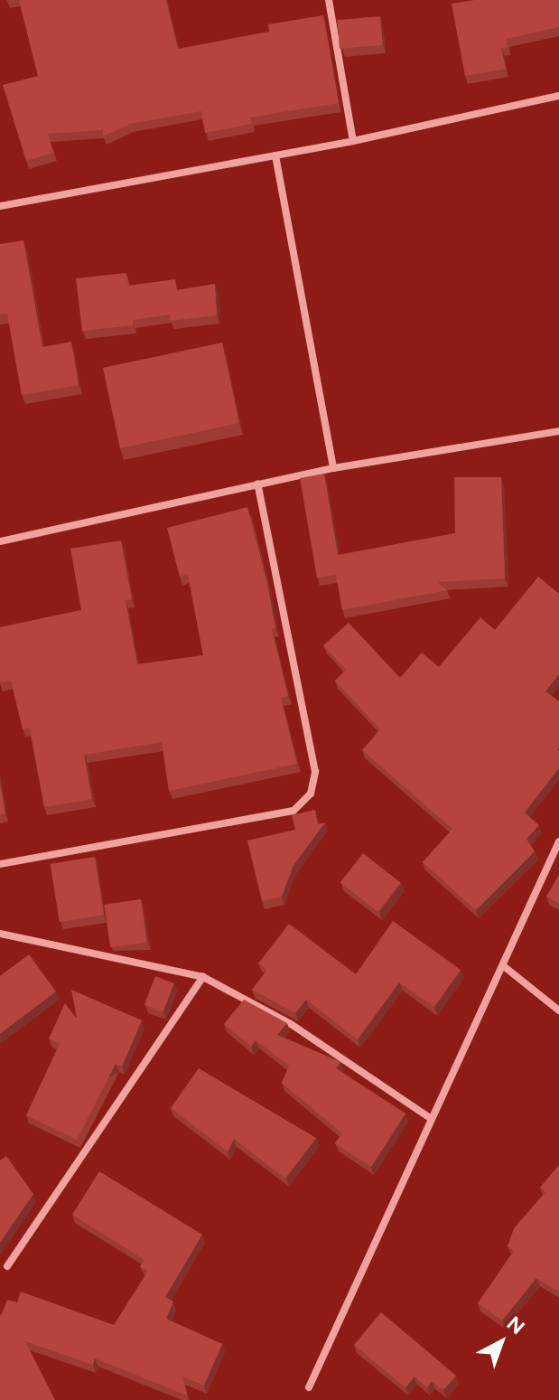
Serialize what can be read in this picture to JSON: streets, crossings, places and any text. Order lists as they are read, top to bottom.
{
  "north": "top right"
}
